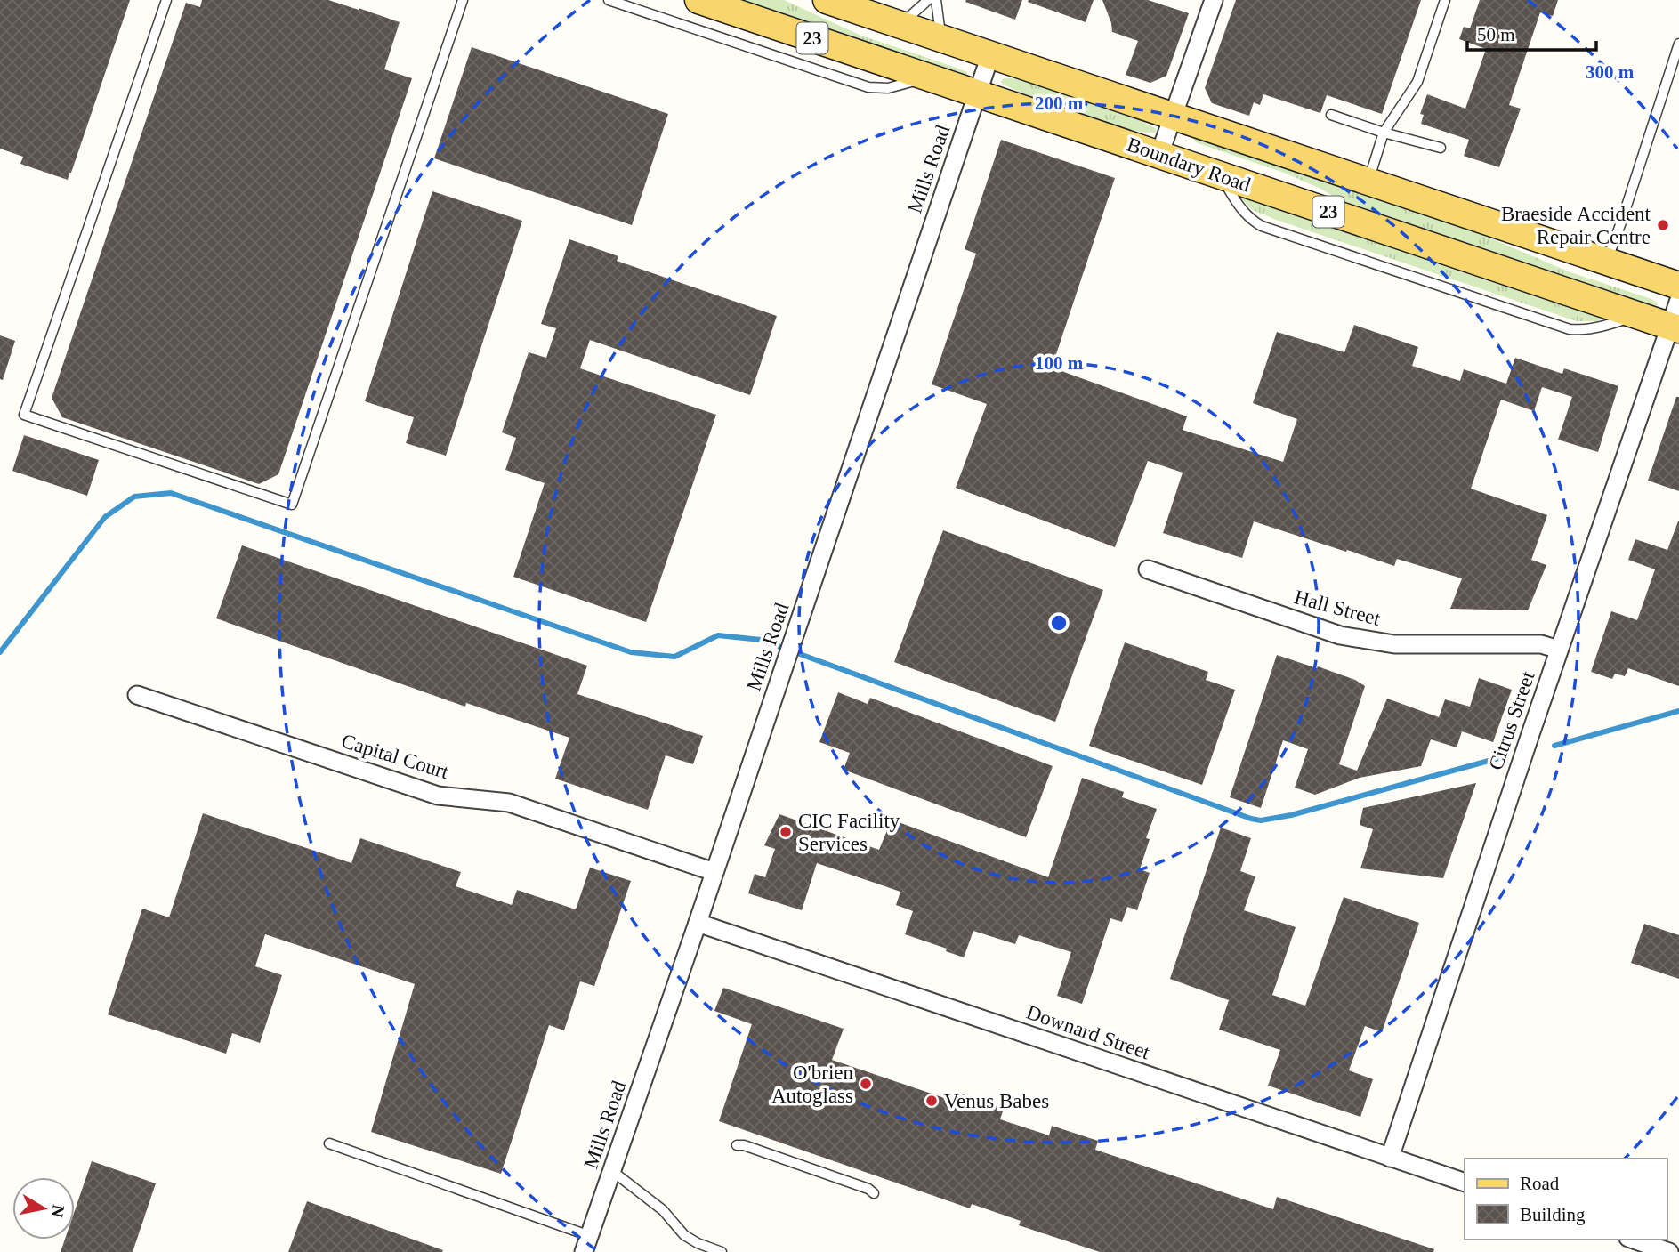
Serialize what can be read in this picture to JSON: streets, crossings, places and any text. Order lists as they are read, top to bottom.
{
  "streets": {
    "main road": ["23", "Boundary Road"],
    "street": [
      "Mills Road",
      "Hall Street",
      "Citrus Street",
      "Capital Court",
      "Downard Street"
    ]
  },
  "crossings": [
    ["Boundary Road", "Mills Road"],
    ["Boundary Road", "Citrus Street"],
    ["Mills Road", "Capital Court"],
    ["Mills Road", "Downard Street"],
    ["Hall Street", "Citrus Street"],
    ["Citrus Street", "Downard Street"]
  ],
  "places": [
    "Braeside Accident Repair Centre",
    "CIC Facility Services",
    "O'brien Autoglass",
    "Venus Babes"
  ],
  "legend": ["Road", "Building"],
  "scale_bar": "50 m",
  "north": "right",
  "rings": ["300 m", "200 m", "100 m"]
}
